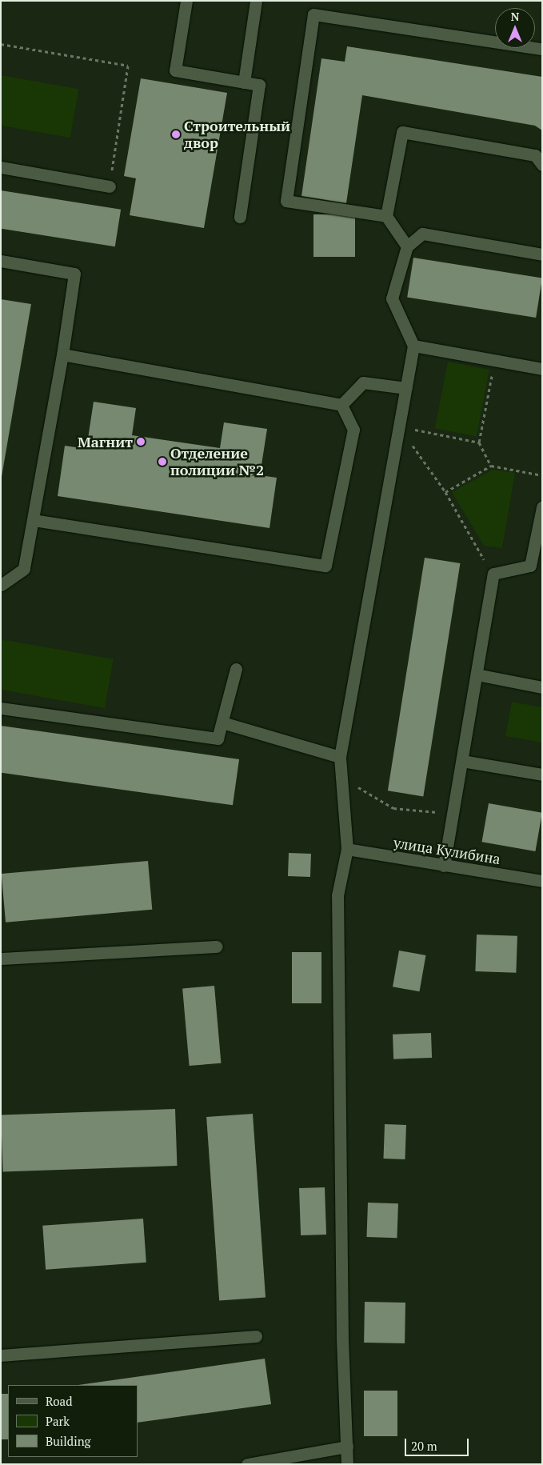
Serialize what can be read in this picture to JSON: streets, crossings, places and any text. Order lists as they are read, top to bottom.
{
  "streets": {
    "street": ["улица Кулибина"]
  },
  "places": ["Строительный двор", "Магнит", "Отделение полиции №2"],
  "legend": ["Road", "Park", "Building"],
  "scale_bar": "20 m",
  "north": "top"
}
